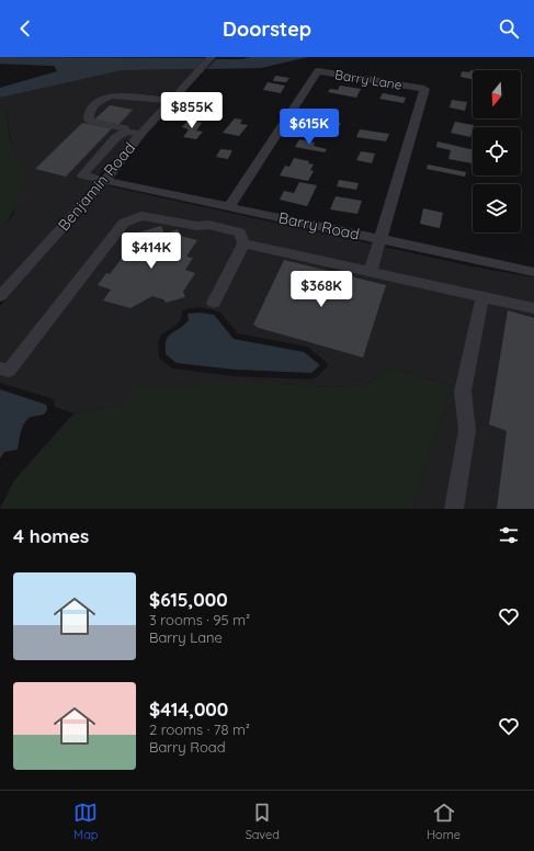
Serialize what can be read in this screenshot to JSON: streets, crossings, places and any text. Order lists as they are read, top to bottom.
{
  "streets": {
    "street": ["Barry Lane", "Benjamin Road", "Barry Road"]
  },
  "crossings": [
    ["Barry Lane", "Barry Road"],
    ["Benjamin Road", "Barry Road"]
  ],
  "north": "bottom",
  "page": {
    "header": "Doorstep",
    "price": [
      "$855K",
      "$615K",
      "$414K",
      "$368K"
    ],
    "heading": "4 homes",
    "list": [
      {
        "name": "$615,000",
        "note": "3 rooms · 95 m² · Barry Lane"
      },
      {
        "name": "$414,000",
        "note": "2 rooms · 78 m² · Barry Road"
      }
    ],
    "tabs": ["Map", "Saved", "Home"]
  }
}
